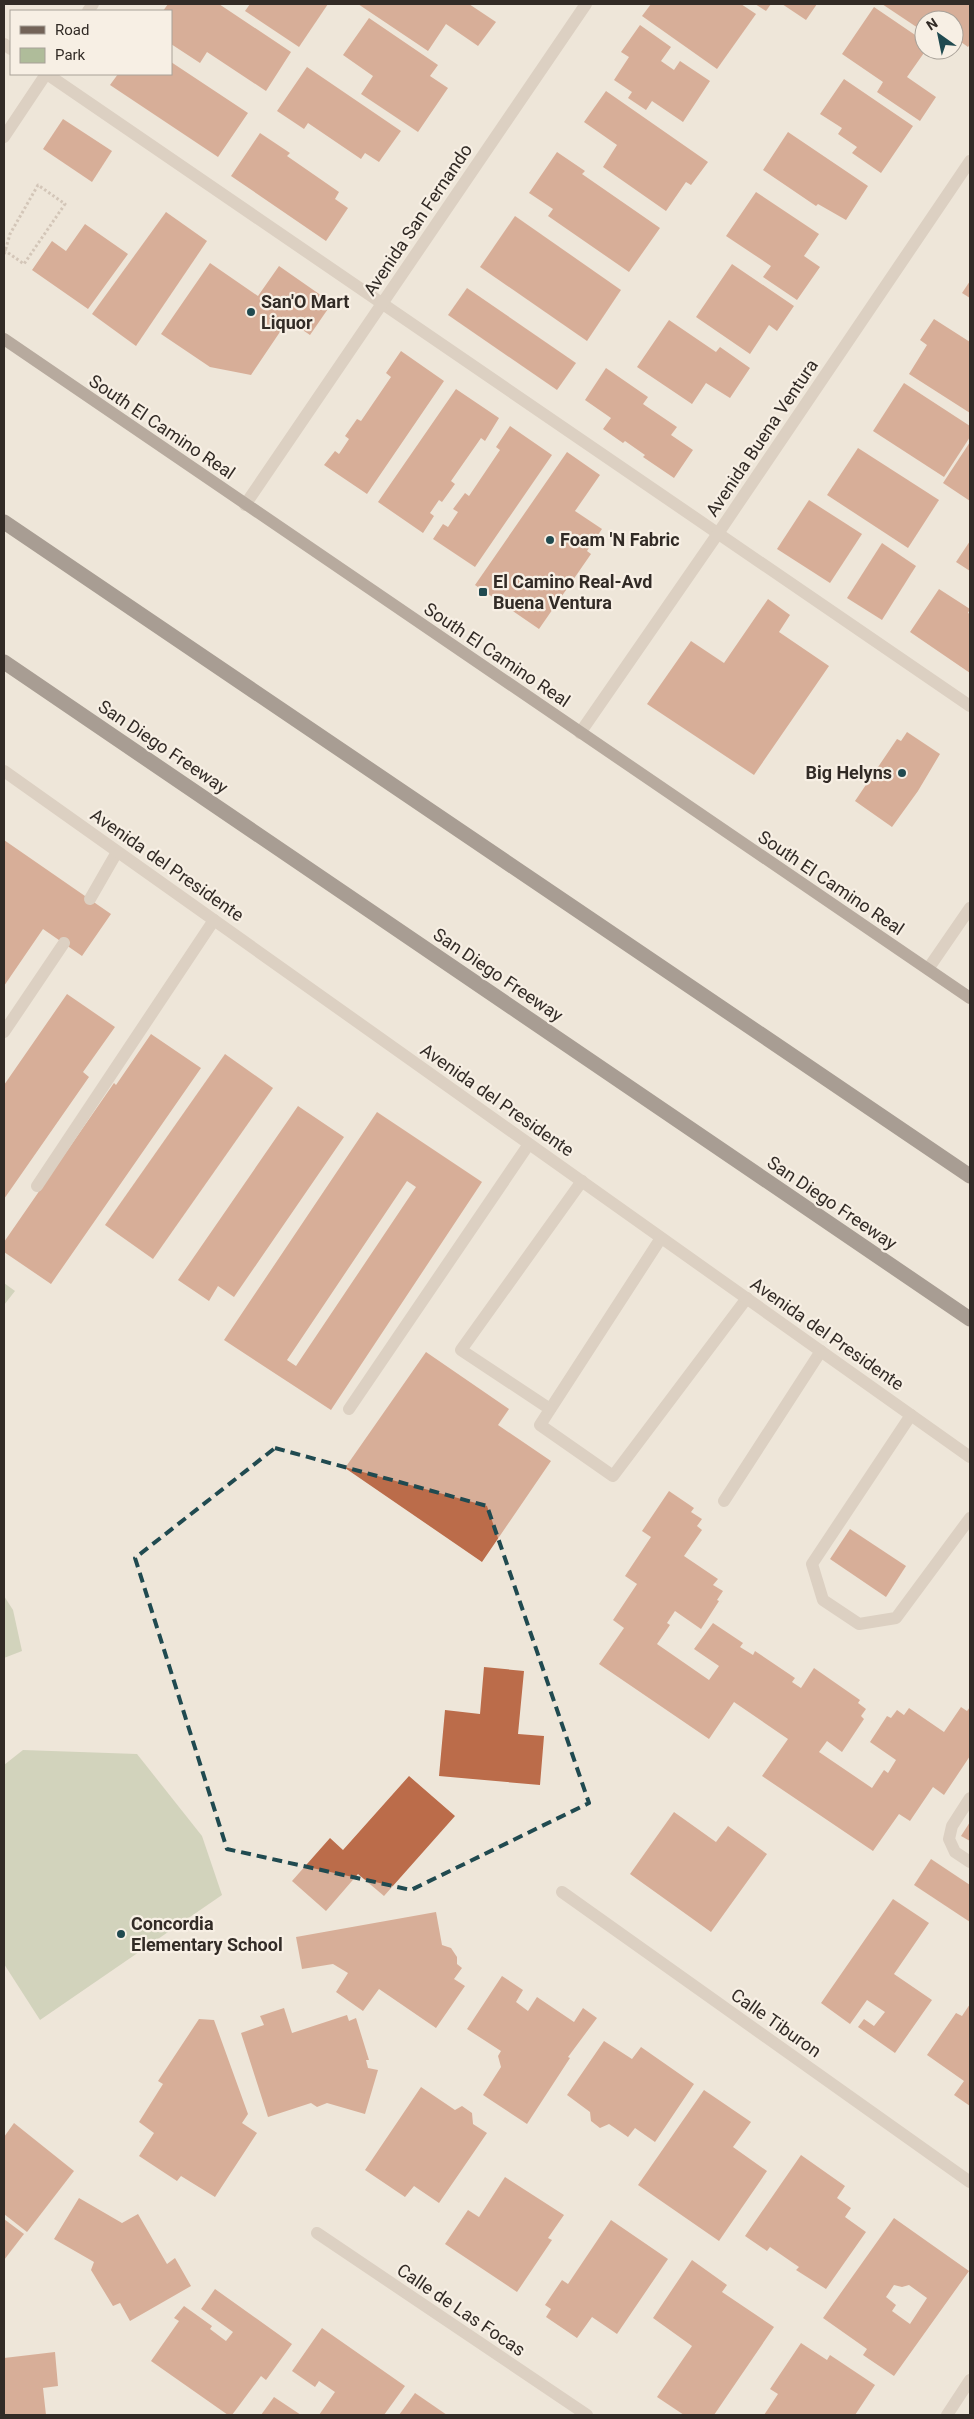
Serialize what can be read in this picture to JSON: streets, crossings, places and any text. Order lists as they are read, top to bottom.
{
  "streets": {
    "highway": ["San Diego Freeway"],
    "main road": ["South El Camino Real"],
    "street": [
      "Avenida San Fernando",
      "Avenida Buena Ventura",
      "Avenida del Presidente",
      "Calle Tiburon",
      "Calle de Las Focas"
    ]
  },
  "crossings": [
    ["Avenida San Fernando", "South El Camino Real"],
    ["South El Camino Real", "Avenida Buena Ventura"]
  ],
  "places": {
    "other": [
      "San'O Mart Liquor",
      "Foam 'N Fabric",
      "Big Helyns",
      "Concordia Elementary School"
    ],
    "transit": ["El Camino Real-Avd Buena Ventura"]
  },
  "legend": ["Road", "Park"],
  "north": "top left"
}
